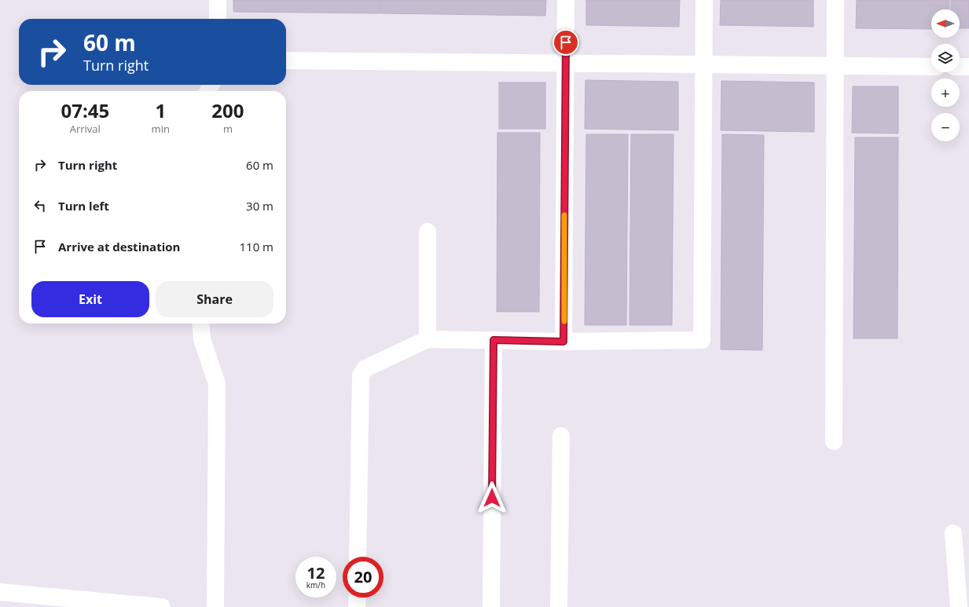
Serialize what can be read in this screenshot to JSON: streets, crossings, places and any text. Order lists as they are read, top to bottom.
{
  "north": "left",
  "page": {
    "map_buttons": ["+", "−"],
    "turn": ["60 m", "Turn right"],
    "eta": [
      "07:45",
      "Arrival",
      "1",
      "min",
      "200",
      "m"
    ],
    "list": [
      {
        "name": "Turn right",
        "value": "60 m"
      },
      {
        "name": "Turn left",
        "value": "30 m"
      },
      {
        "name": "Arrive at destination",
        "value": "110 m"
      }
    ],
    "buttons": ["Exit", "Share"],
    "speed": "12 km/h",
    "limit": "20"
  }
}
